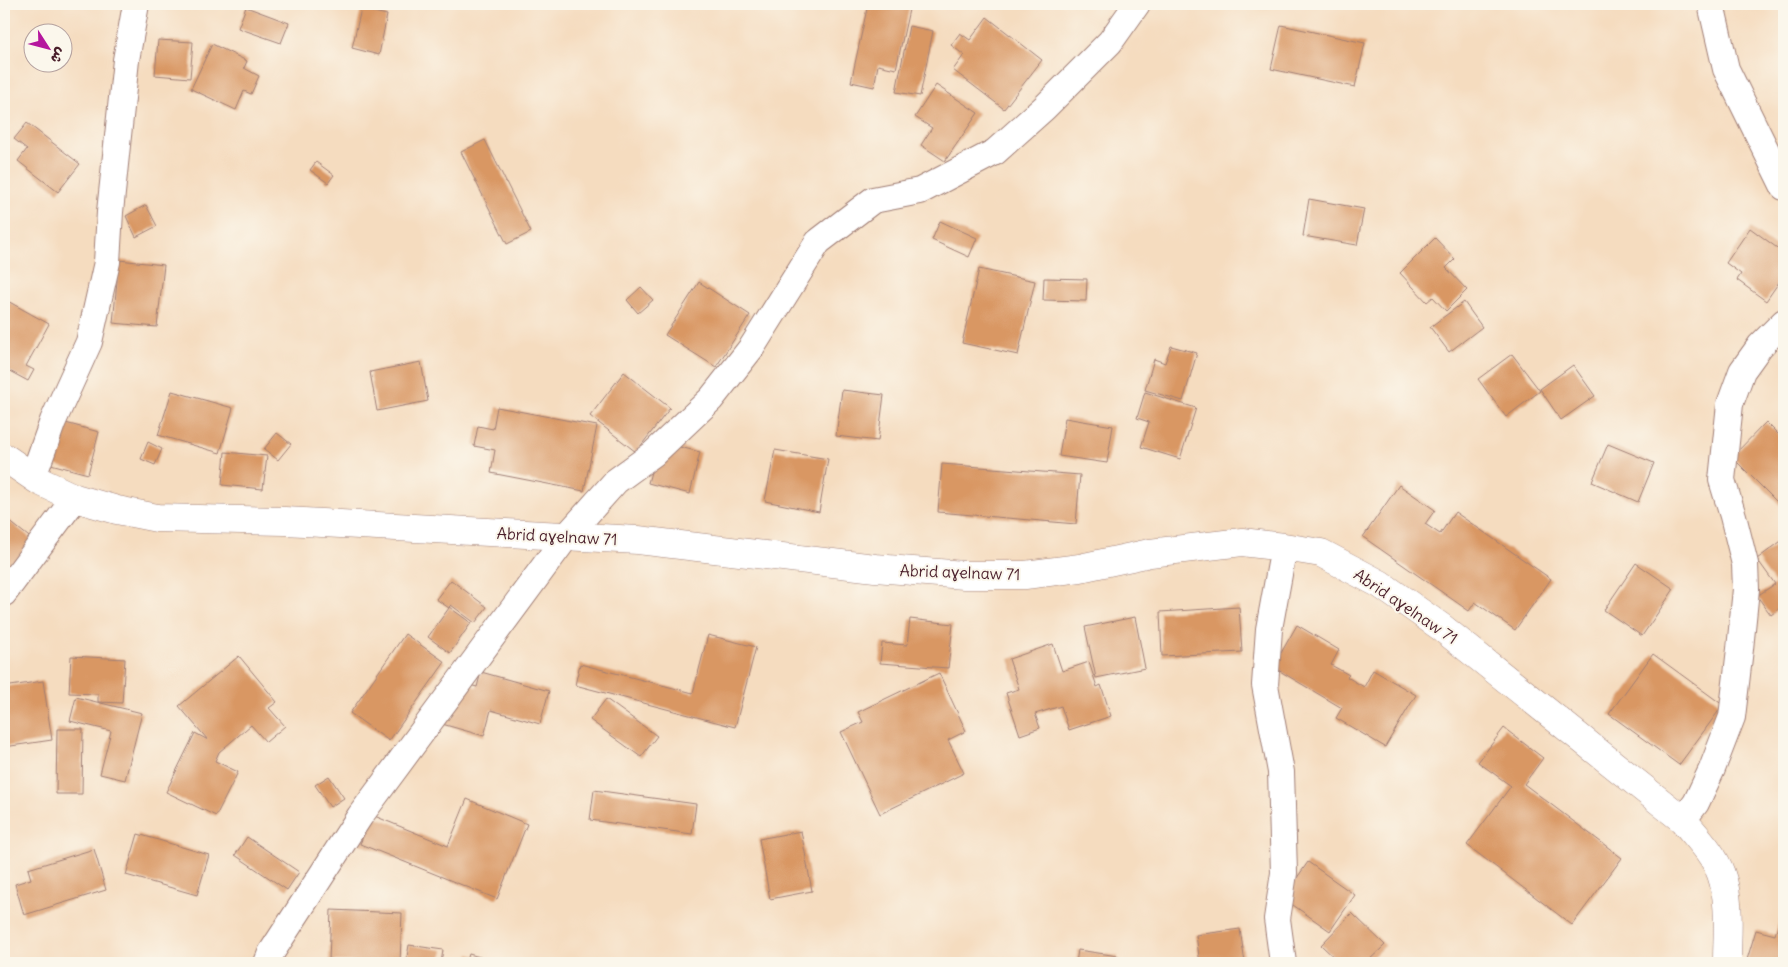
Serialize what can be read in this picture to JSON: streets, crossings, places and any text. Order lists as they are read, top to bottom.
{
  "streets": {
    "main road": ["Abrid aɣelnaw 71"]
  },
  "north": "bottom right"
}
